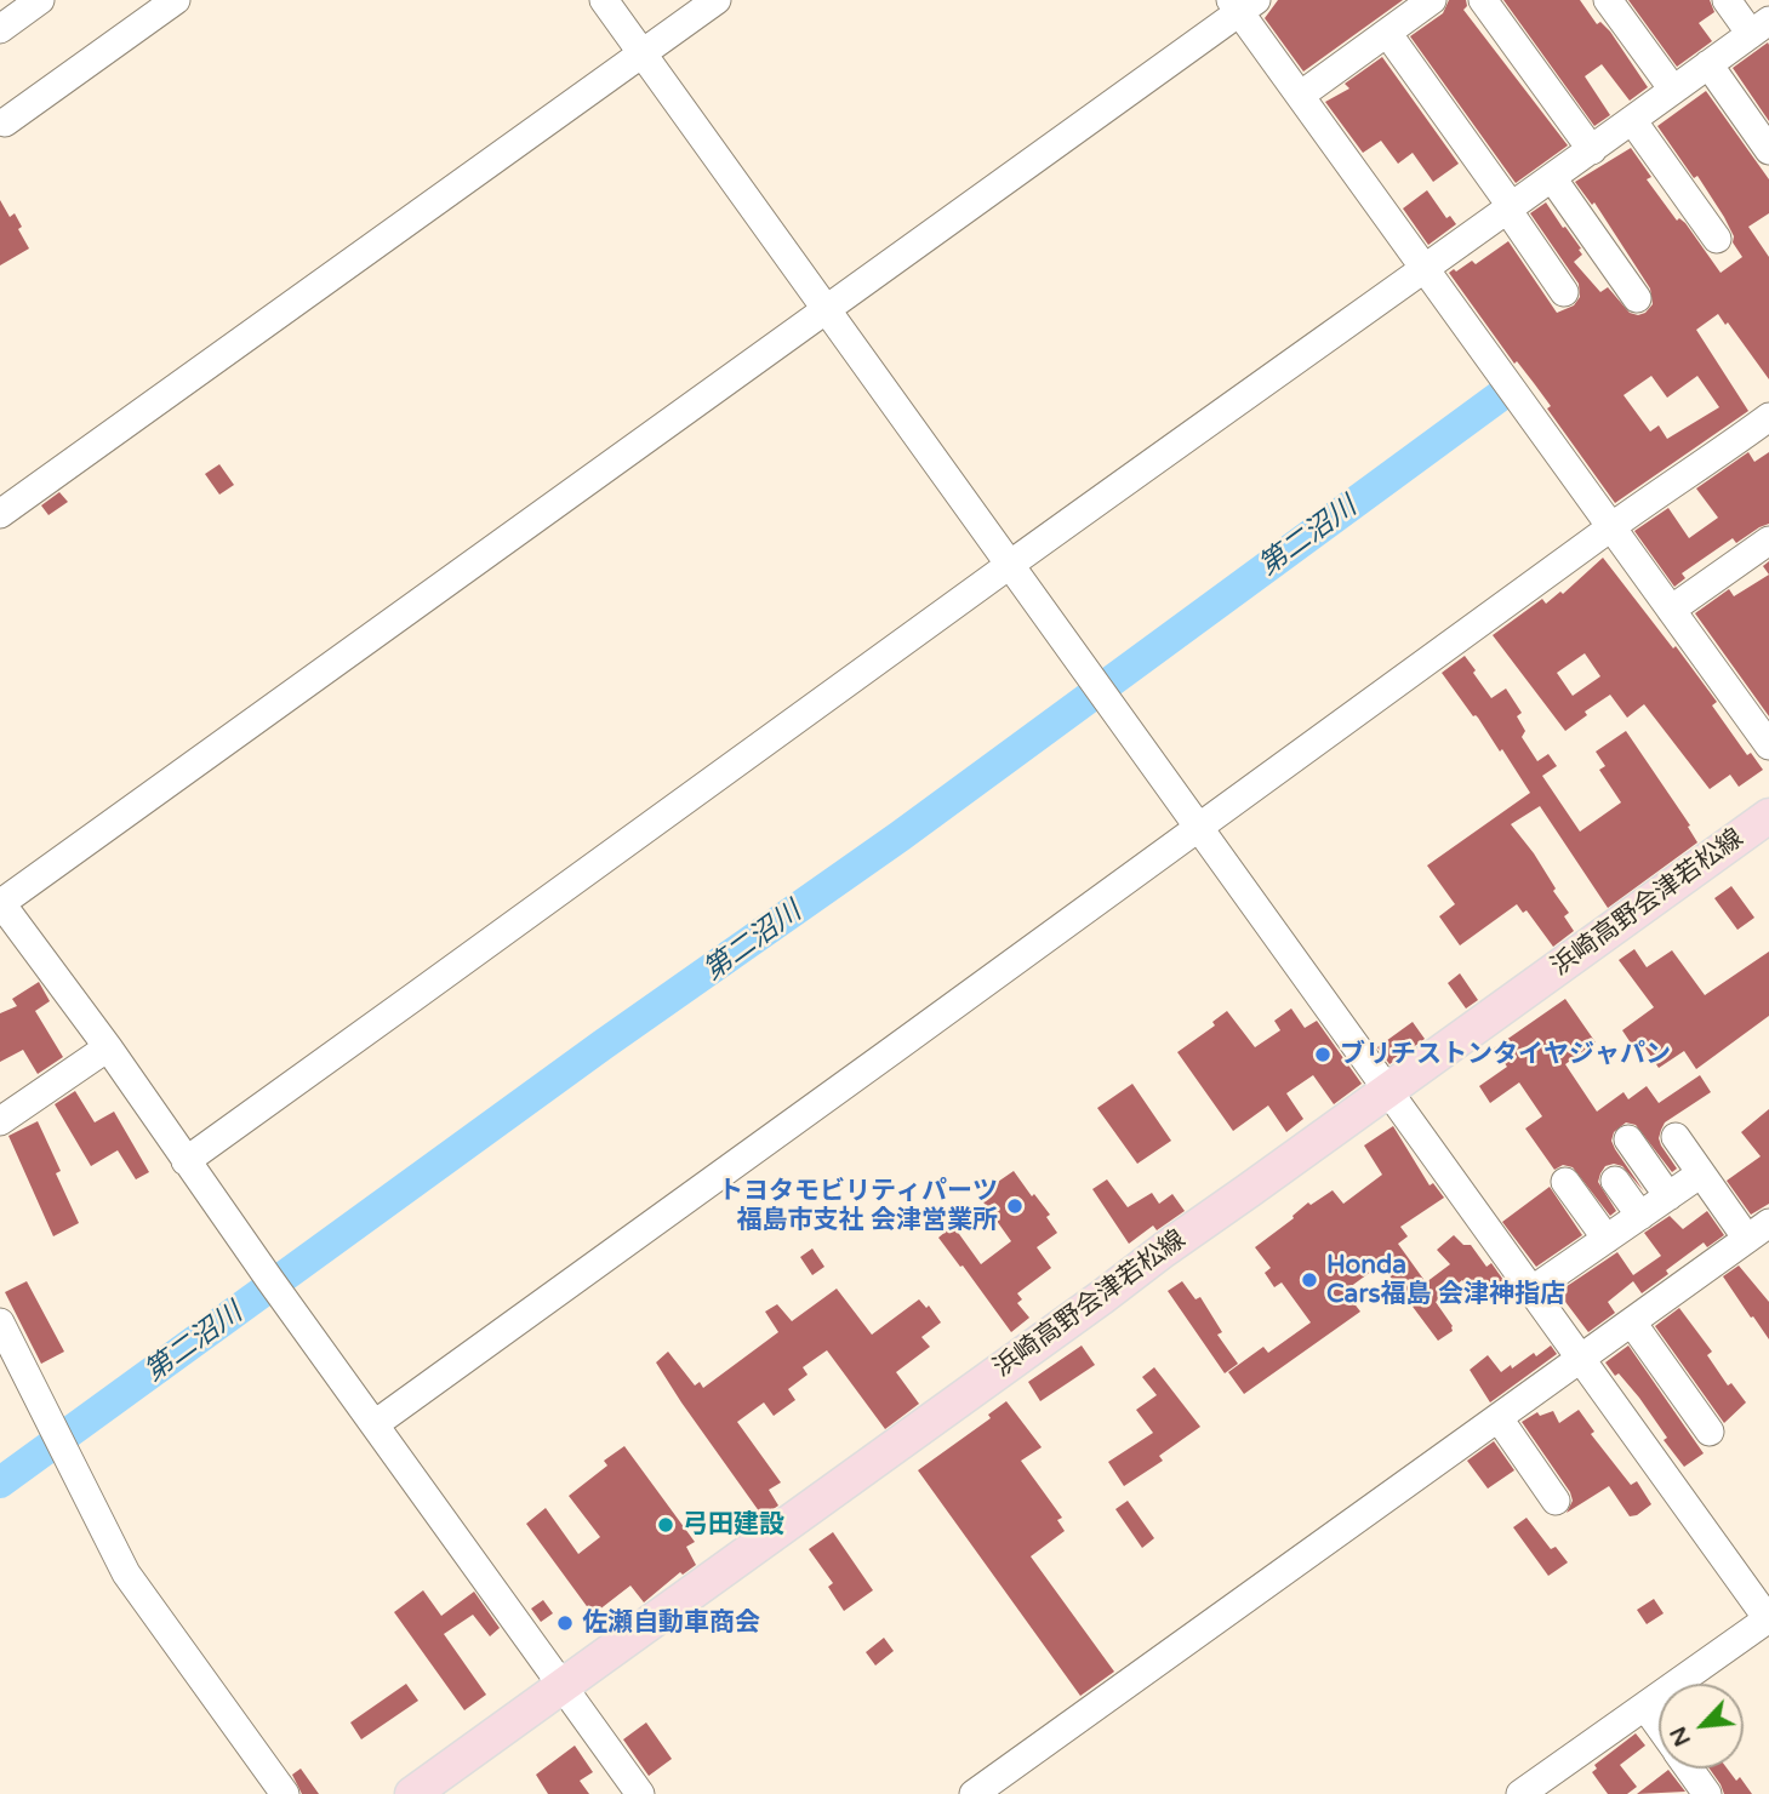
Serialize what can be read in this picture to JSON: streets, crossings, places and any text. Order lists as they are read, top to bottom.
{
  "streets": {
    "main road": ["浜崎高野会津若松線"]
  },
  "water": ["第二沼川"],
  "places": [
    "ブリチストンタイヤジャパン",
    "トヨタモビリティパーツ 福島市支社 会津営業所",
    "Honda Cars福島 会津神指店",
    "弓田建設",
    "佐瀬自動車商会"
  ],
  "north": "bottom left"
}
